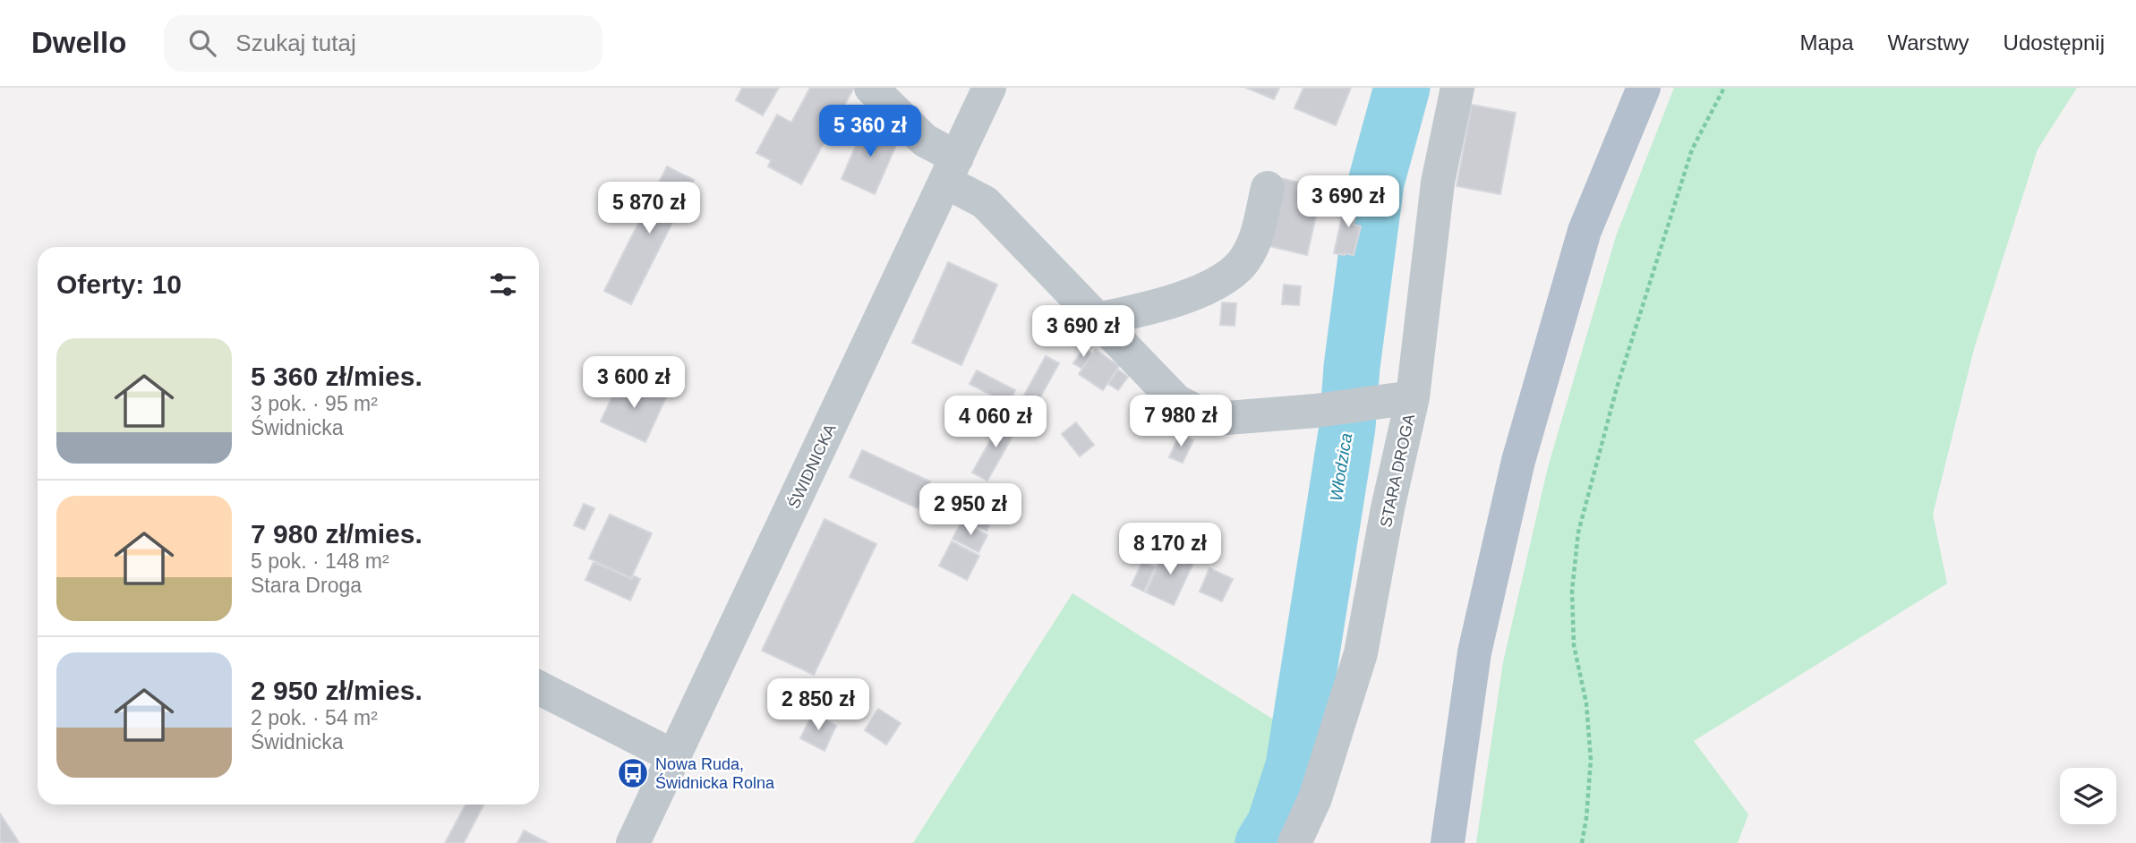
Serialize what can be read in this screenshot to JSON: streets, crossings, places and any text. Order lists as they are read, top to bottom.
{
  "streets": {
    "street": ["ŚWIDNICKA", "STARA DROGA"]
  },
  "water": ["Włodzica"],
  "places": {
    "bus stop": ["Nowa Ruda, Świdnicka Rolna"]
  },
  "page": {
    "header": "Dwello",
    "search": "Szukaj tutaj",
    "nav": ["Mapa", "Warstwy", "Udostępnij"],
    "price": [
      "5 360 zł",
      "3 690 zł",
      "5 870 zł",
      "3 690 zł",
      "3 600 zł",
      "7 980 zł",
      "4 060 zł",
      "2 950 zł",
      "8 170 zł",
      "2 850 zł"
    ],
    "heading": "Oferty: 10",
    "list": [
      {
        "name": "5 360 zł/mies.",
        "note": "3 pok. · 95 m² · Świdnicka"
      },
      {
        "name": "7 980 zł/mies.",
        "note": "5 pok. · 148 m² · Stara Droga"
      },
      {
        "name": "2 950 zł/mies.",
        "note": "2 pok. · 54 m² · Świdnicka"
      }
    ]
  }
}
